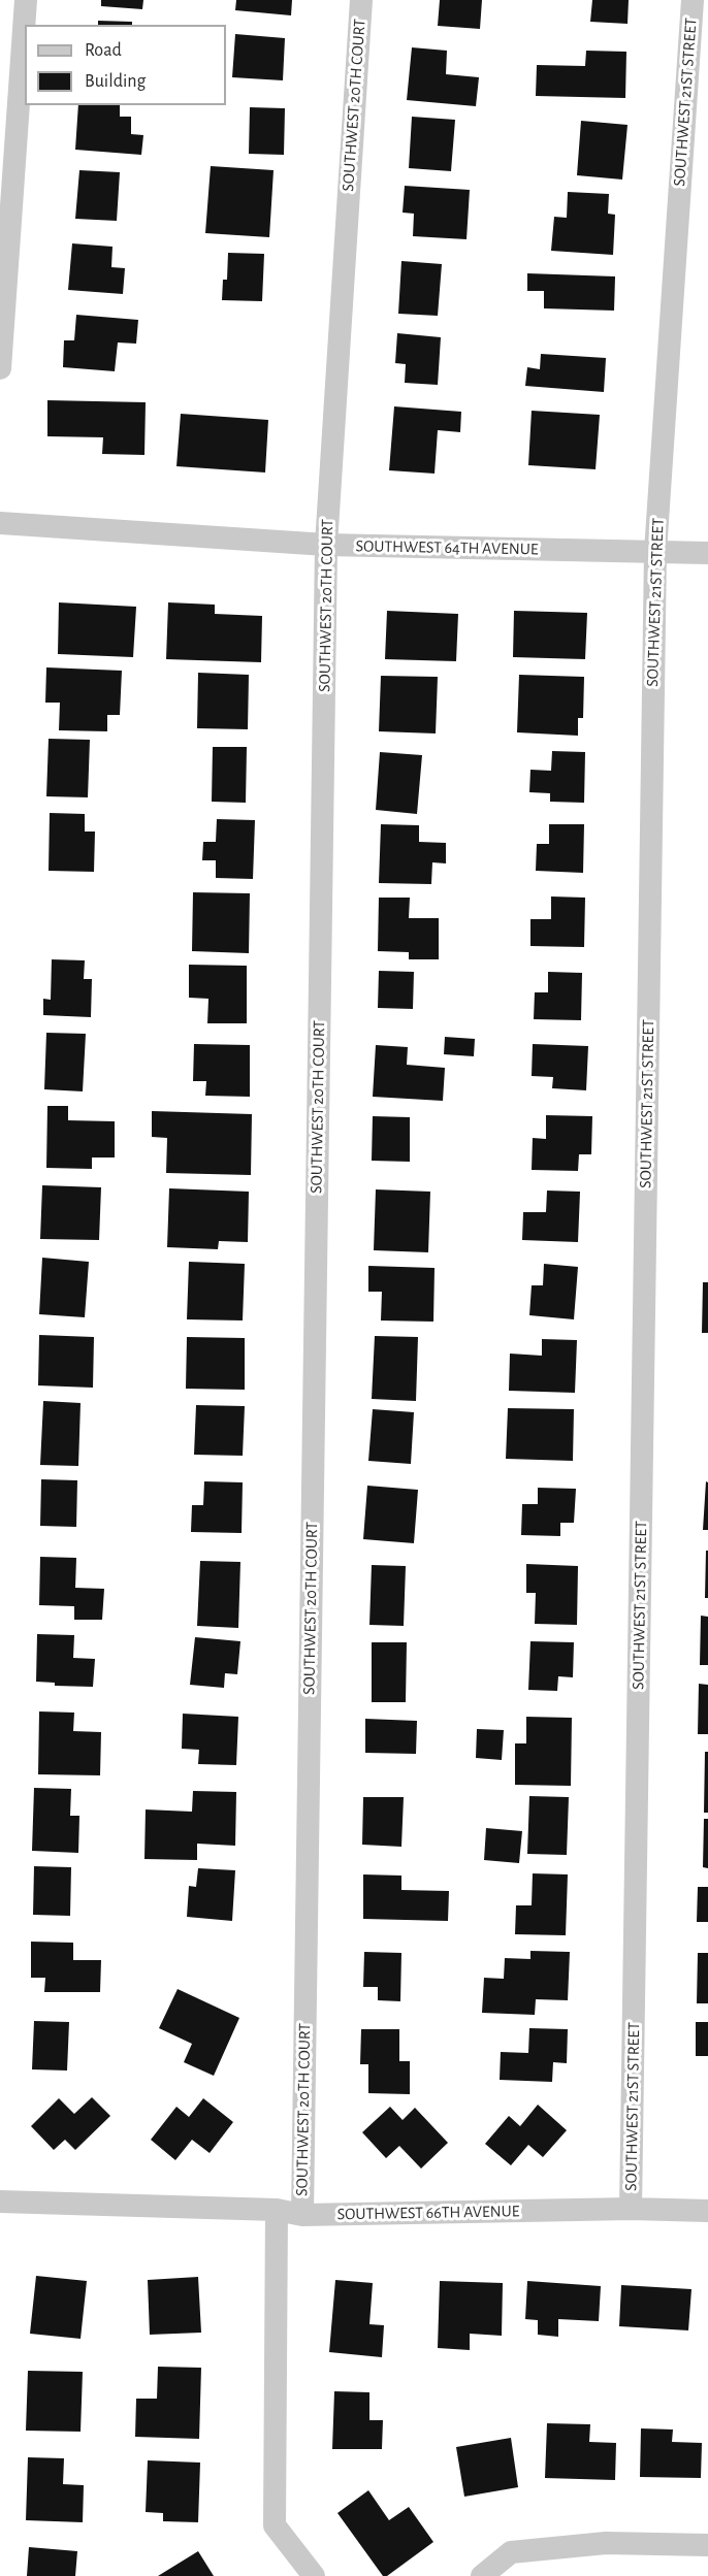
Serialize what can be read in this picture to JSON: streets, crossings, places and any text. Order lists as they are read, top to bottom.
{
  "streets": {
    "street": [
      "SOUTHWEST 21ST STREET",
      "SOUTHWEST 20TH COURT",
      "SOUTHWEST 64TH AVENUE",
      "SOUTHWEST 66TH AVENUE"
    ]
  },
  "crossings": [
    ["SOUTHWEST 21ST STREET", "SOUTHWEST 64TH AVENUE"],
    ["SOUTHWEST 21ST STREET", "SOUTHWEST 66TH AVENUE"],
    ["SOUTHWEST 20TH COURT", "SOUTHWEST 64TH AVENUE"],
    ["SOUTHWEST 20TH COURT", "SOUTHWEST 66TH AVENUE"]
  ],
  "legend": ["Road", "Building"]
}
